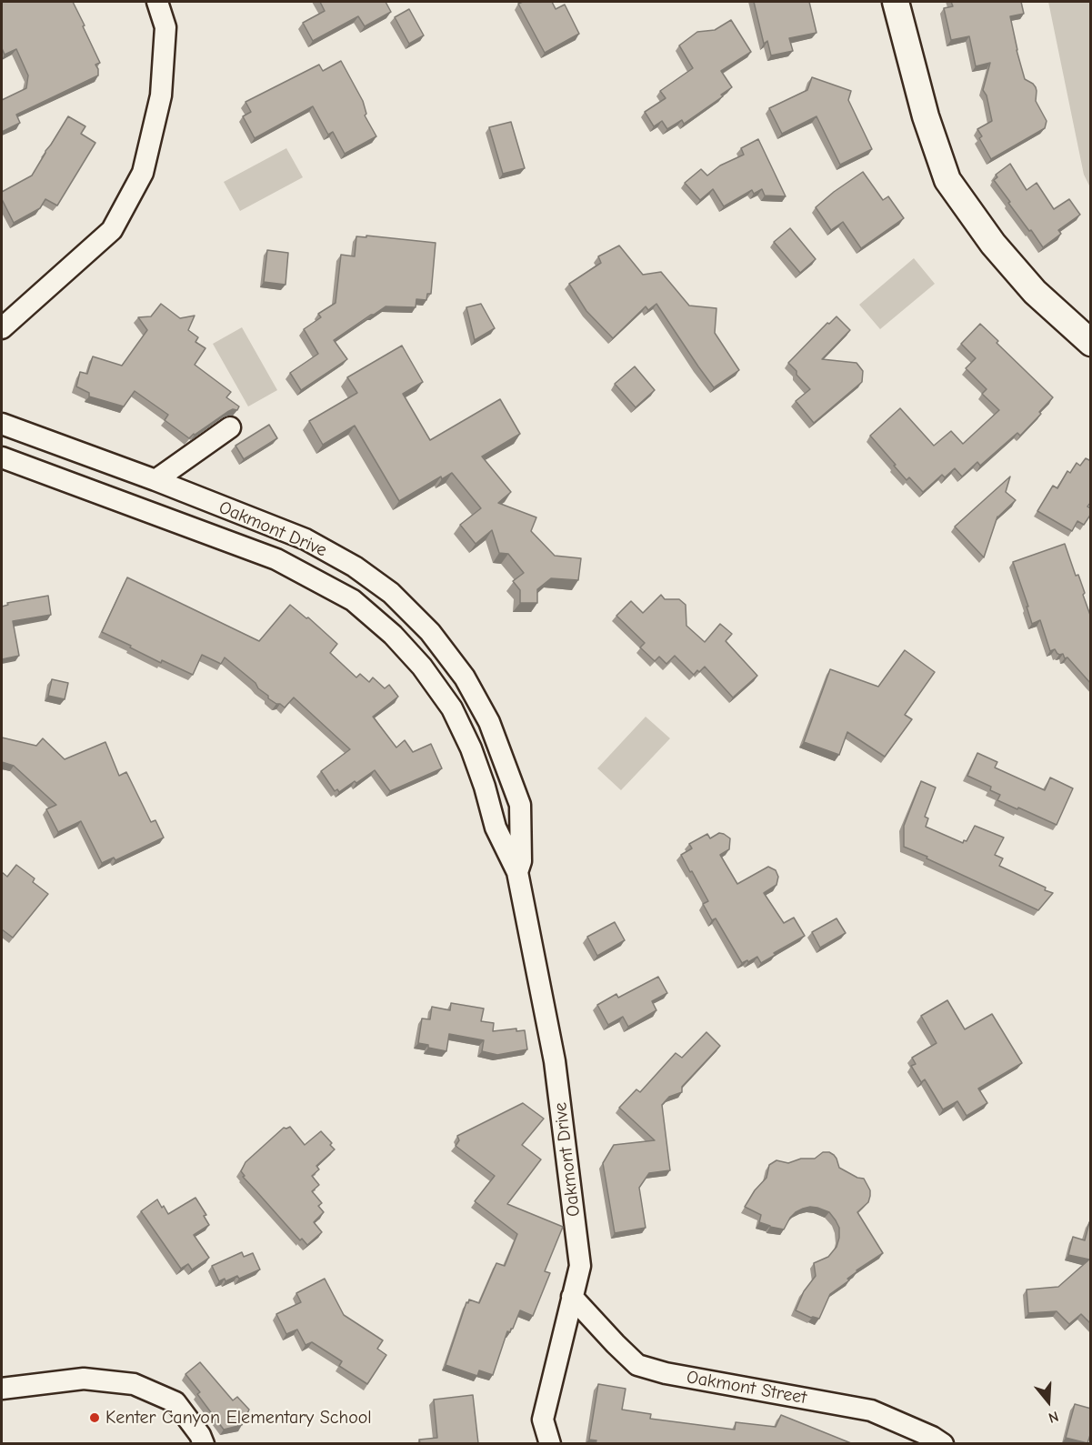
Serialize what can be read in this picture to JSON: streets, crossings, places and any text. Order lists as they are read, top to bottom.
{
  "streets": {
    "street": ["Oakmont Drive", "Oakmont Street"]
  },
  "crossings": [
    ["Oakmont Drive", "Oakmont Street"]
  ],
  "places": ["Kenter Canyon Elementary School"],
  "north": "bottom"
}
